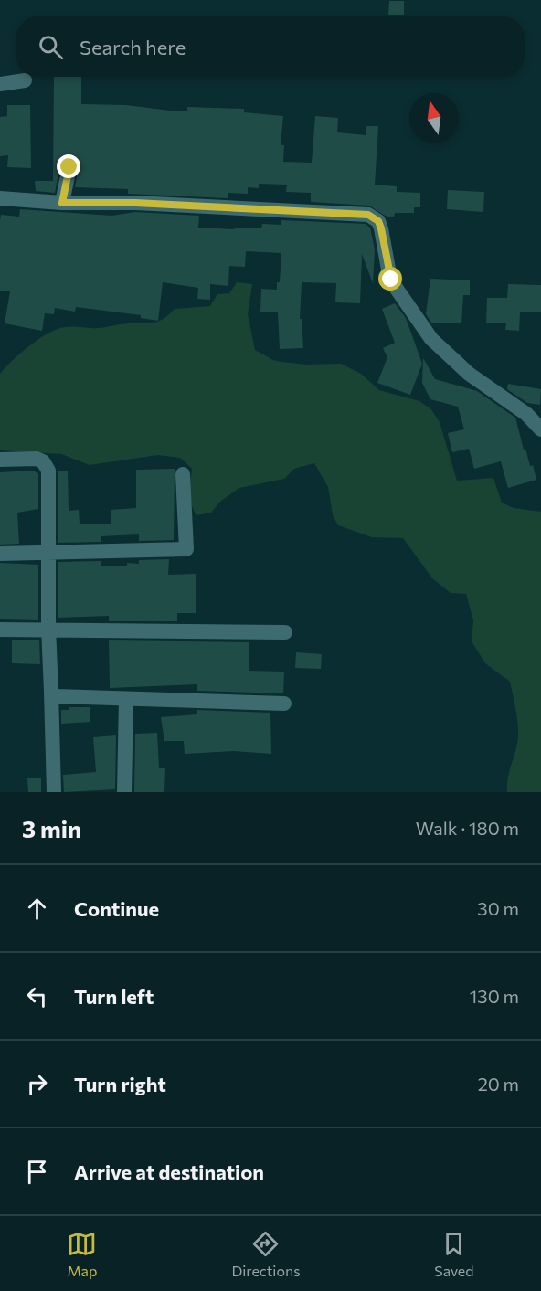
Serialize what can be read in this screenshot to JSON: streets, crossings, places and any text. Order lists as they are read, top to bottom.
{
  "north": "top",
  "page": {
    "search": "Search here",
    "heading": ["3 min", "Walk · 180 m"],
    "list": [
      ["Continue", "30 m"],
      ["Turn left", "130 m"],
      ["Turn right", "20 m"],
      "Arrive at destination"
    ],
    "nav": ["Map", "Directions", "Saved"]
  }
}
